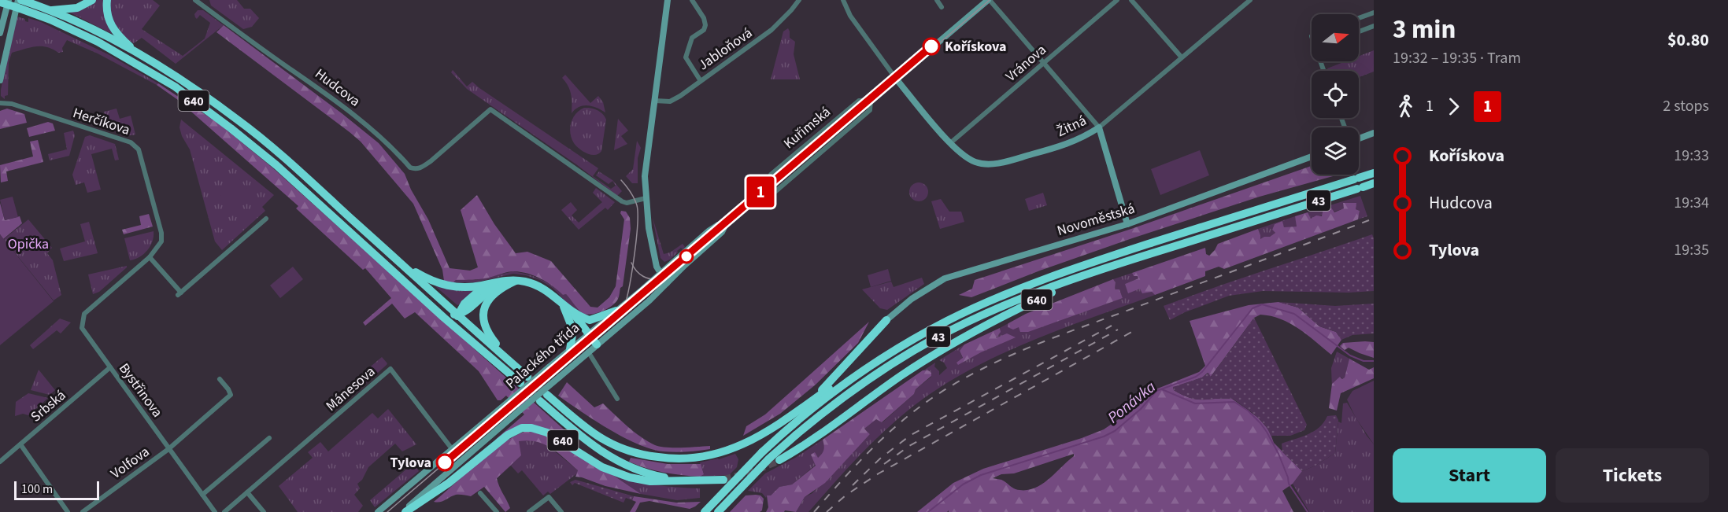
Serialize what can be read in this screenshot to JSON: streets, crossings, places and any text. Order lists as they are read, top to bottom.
{
  "streets": {
    "highway": ["640", "43"],
    "street": [
      "Jabloňová",
      "Vránova",
      "Hudcova",
      "Herčíkova",
      "Žitná",
      "Kuřimská",
      "Novoměstská",
      "Palackého třída",
      "Mánesova",
      "Bystřinova",
      "Srbská",
      "Volfova"
    ]
  },
  "crossings": [
    ["Vránova", "Žitná"],
    ["640", "43"],
    ["640", "Palackého třída"],
    ["Herčíkova", "Bystřinova"],
    ["Žitná", "Kuřimská"],
    ["Kuřimská", "Palackého třída"],
    ["Palackého třída", "Mánesova"],
    ["Bystřinova", "Srbská"],
    ["Bystřinova", "Volfova"]
  ],
  "water": ["Ponávka"],
  "parks": ["Opička"],
  "places": ["Kořískova", "Tylova"],
  "lines": ["tram line 1"],
  "scale_bar": "100 m",
  "north": "right",
  "page": {
    "on_map": "1",
    "heading": ["3 min", "19:32 – 19:35 · Tram", "$0.80"],
    "legs": ["1", "1", "2 stops"],
    "list": [
      {
        "name": "Kořískova",
        "value": "19:33"
      },
      {
        "name": "Hudcova",
        "value": "19:34"
      },
      {
        "name": "Tylova",
        "value": "19:35"
      }
    ],
    "buttons": ["Start", "Tickets"],
    "scale": "100 m"
  }
}
